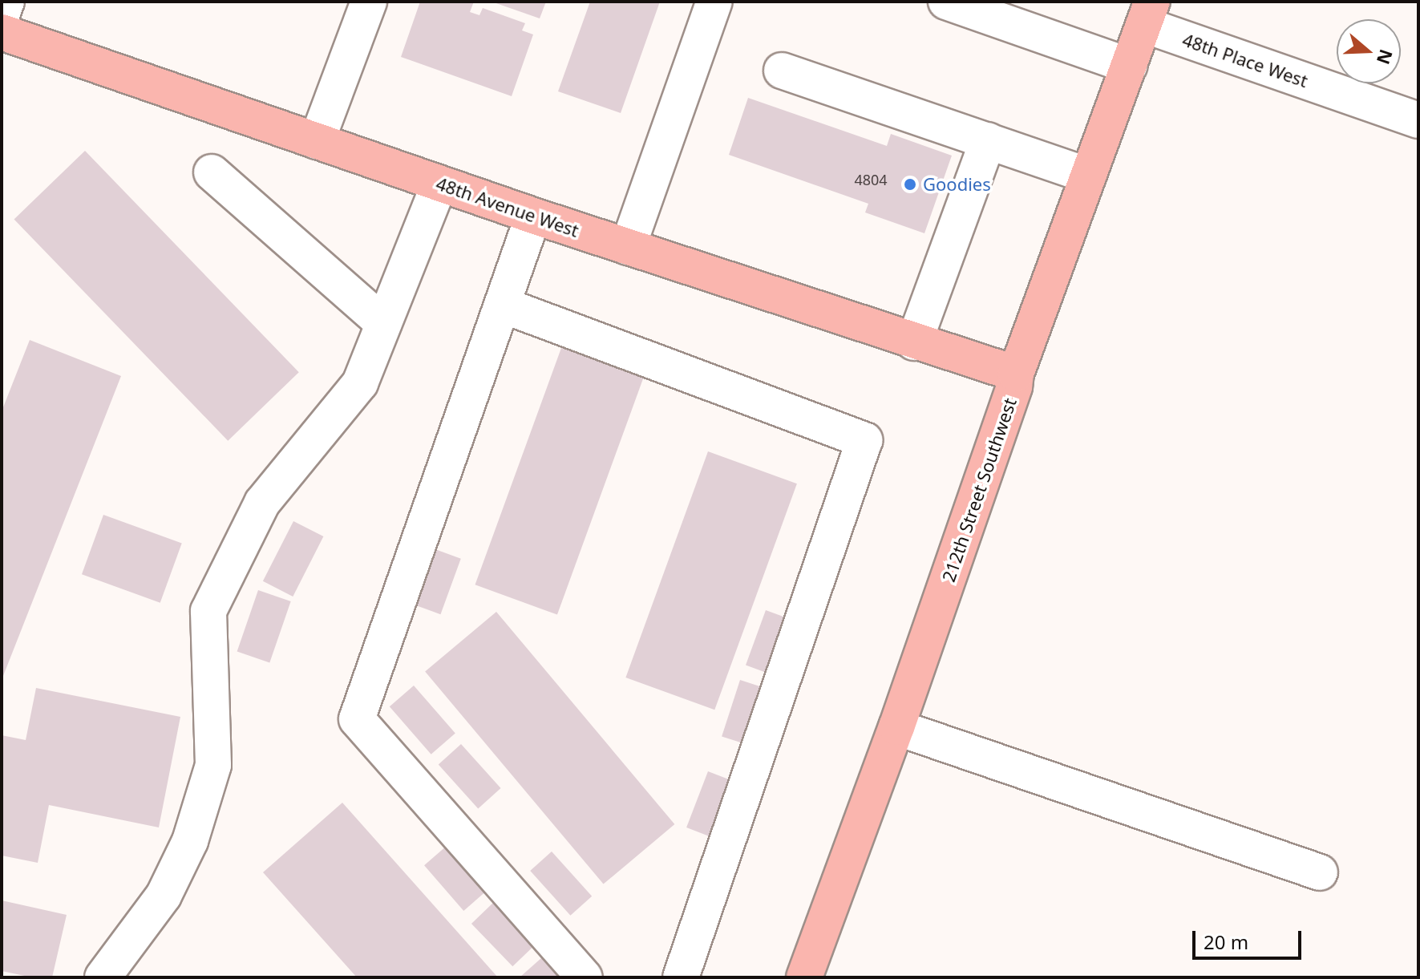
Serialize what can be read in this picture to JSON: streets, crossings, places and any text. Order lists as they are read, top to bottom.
{
  "streets": {
    "main road": ["48th Avenue West", "212th Street Southwest"],
    "street": ["48th Place West"]
  },
  "crossings": [
    ["48th Place West", "212th Street Southwest"],
    ["48th Avenue West", "212th Street Southwest"]
  ],
  "places": ["Goodies"],
  "house_numbers": ["4804"],
  "scale_bar": "20 m",
  "north": "right"
}
